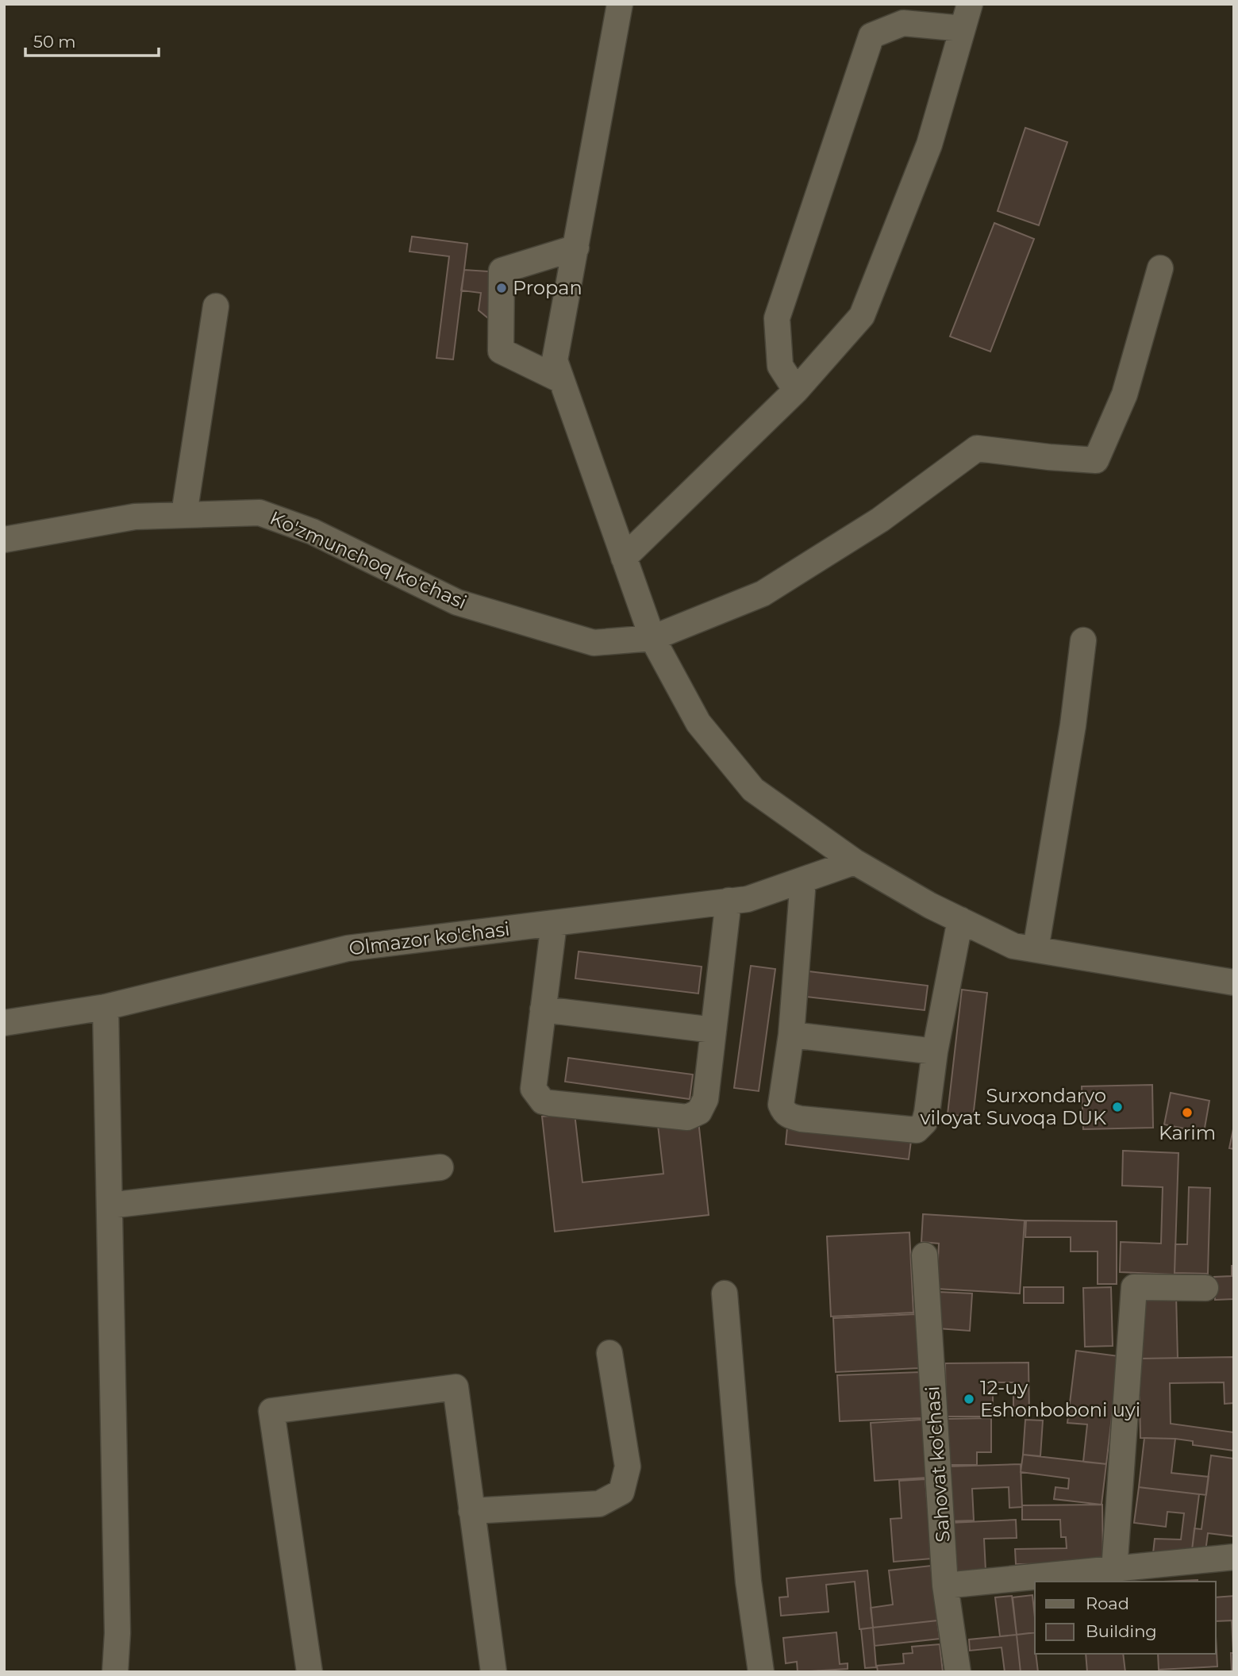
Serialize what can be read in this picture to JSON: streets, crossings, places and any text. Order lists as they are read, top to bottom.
{
  "streets": {
    "street": ["Ko'zmunchoq ko'chasi", "Olmazor ko'chasi", "Sahovat ko'chasi"]
  },
  "places": [
    "Propan",
    "Surxondaryo viloyat Suvoqa DUK",
    "Karim",
    "12-uy Eshonboboni uyi"
  ],
  "legend": ["Road", "Building"],
  "scale_bar": "50 m"
}
